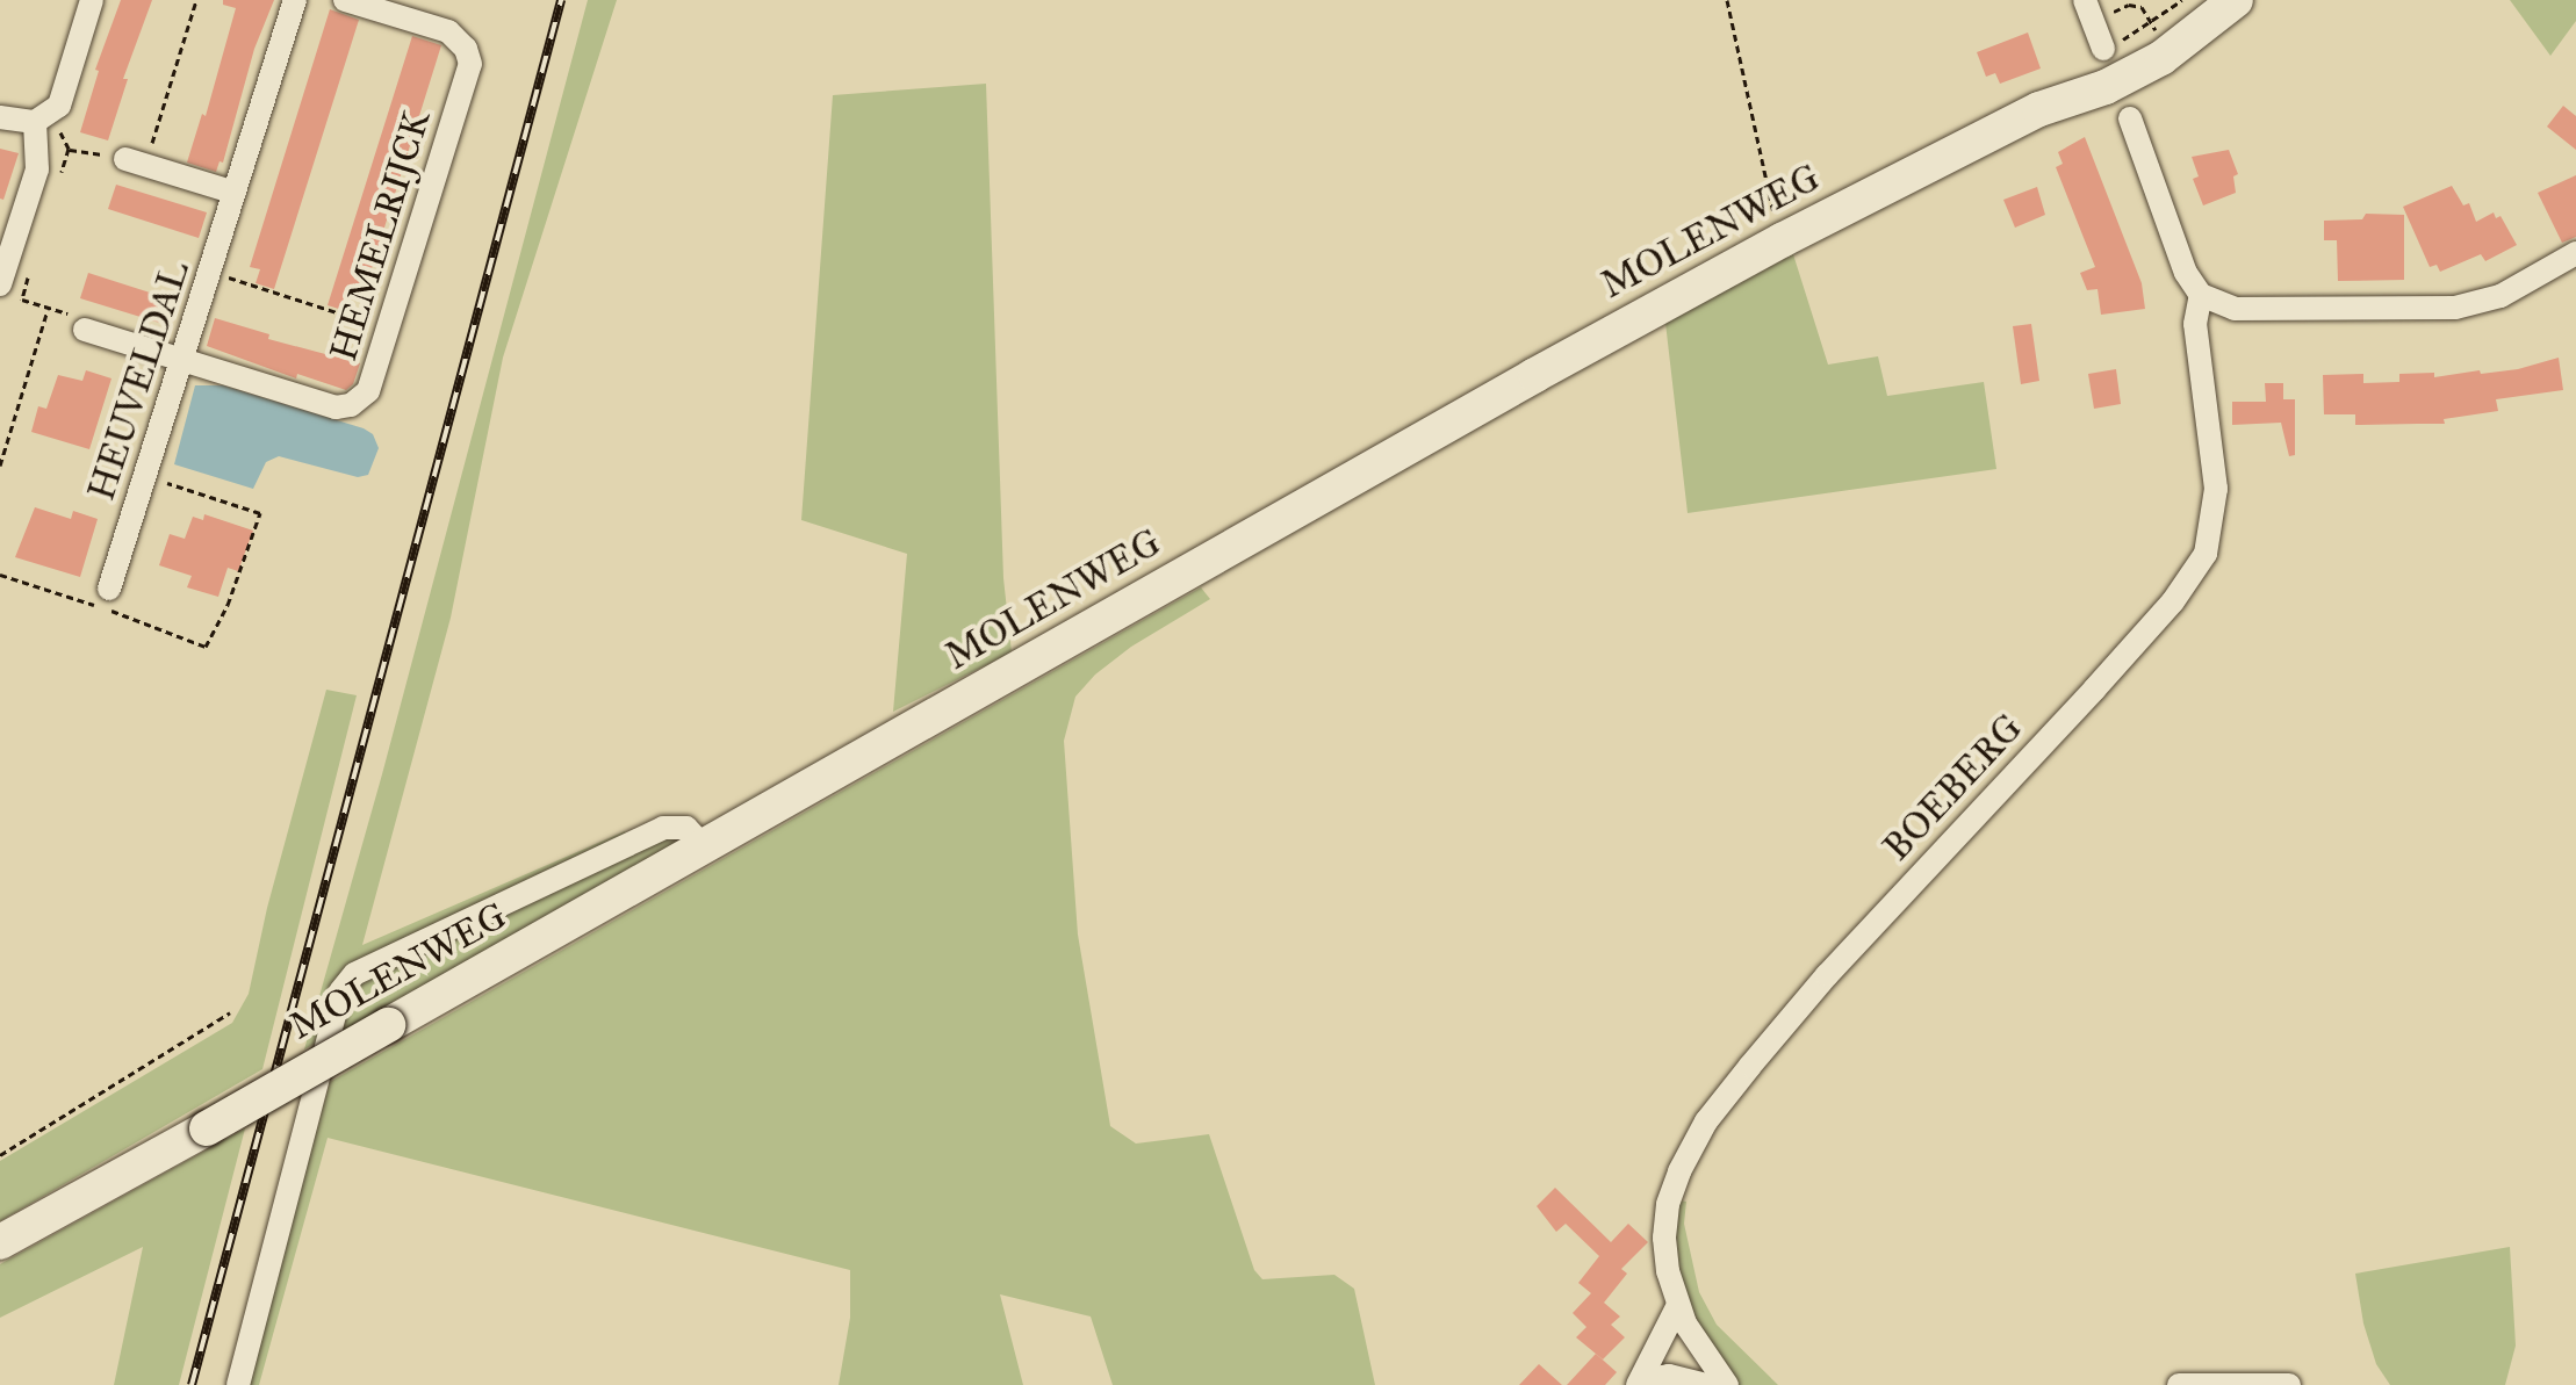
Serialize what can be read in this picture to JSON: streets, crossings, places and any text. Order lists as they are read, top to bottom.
{
  "streets": {
    "main road": ["MOLENWEG"],
    "street": ["HEMELRIJCK", "HEUVELDAL", "BOEBERG"]
  },
  "crossings": [
    ["HEMELRIJCK", "HEUVELDAL"]
  ]
}
